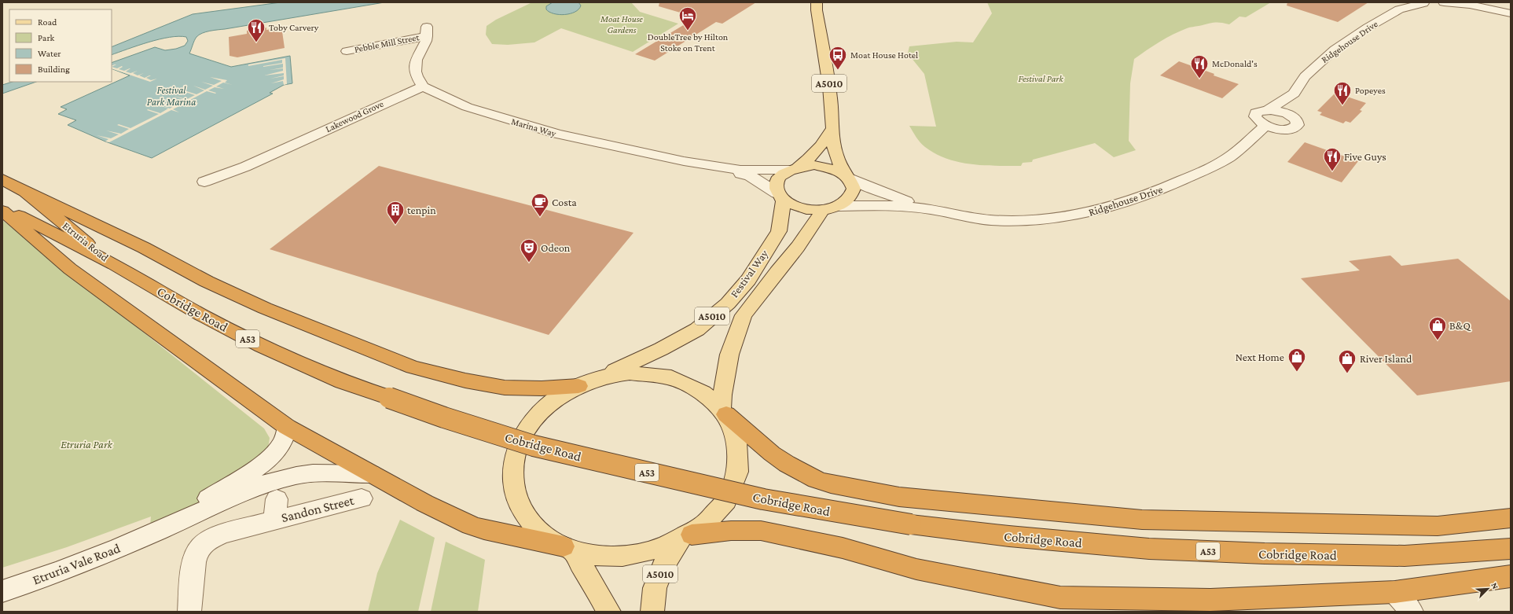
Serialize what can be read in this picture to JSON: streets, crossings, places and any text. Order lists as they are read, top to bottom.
{
  "streets": {
    "highway": ["Etruria Road", "Cobridge Road", "A53"],
    "main road": ["A5010", "Festival Way"],
    "street": [
      "Ridgehouse Drive",
      "Pebble Mill Street",
      "Lakewood Grove",
      "Marina Way",
      "Sandon Street",
      "Etruria Vale Road"
    ]
  },
  "crossings": [
    ["Pebble Mill Street", "Lakewood Grove"],
    ["Pebble Mill Street", "Marina Way"],
    ["A5010", "Marina Way"],
    ["A5010", "Festival Way"],
    ["Lakewood Grove", "Marina Way"],
    ["Marina Way", "Festival Way"],
    ["Etruria Road", "Cobridge Road"]
  ],
  "water": ["Festival Park Marina"],
  "parks": ["Moat House Gardens", "Festival Park", "Etruria Park"],
  "places": {
    "hotel": ["DoubleTree by Hilton Stoke on Trent"],
    "restaurant": [
      "Toby Carvery",
      "McDonald's",
      "Popeyes",
      "Five Guys"
    ],
    "bus stop": ["Moat House Hotel"],
    "cafe": ["Costa"],
    "building": ["tenpin"],
    "theatre": ["Odeon"],
    "shop": ["B&Q", "Next Home", "River Island"]
  },
  "legend": [
    "Road",
    "Park",
    "Water",
    "Building"
  ],
  "north": "top right"
}
